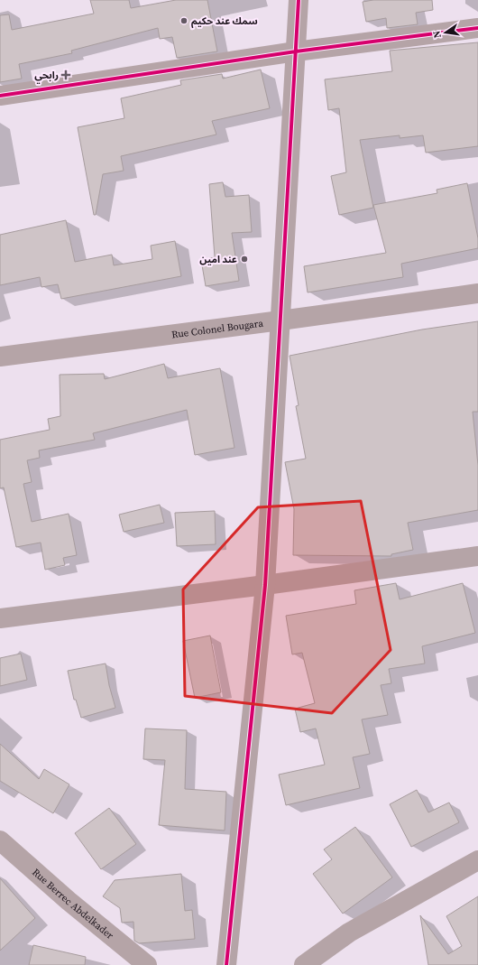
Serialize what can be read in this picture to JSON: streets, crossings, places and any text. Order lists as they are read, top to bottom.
{
  "streets": {
    "street": ["Rue Colonel Bougara", "Rue Berrec Abdelkader"]
  },
  "places": {
    "other": ["سمك عند حكيم", "عند امين"],
    "health": ["رابحي"]
  },
  "north": "left"
}
